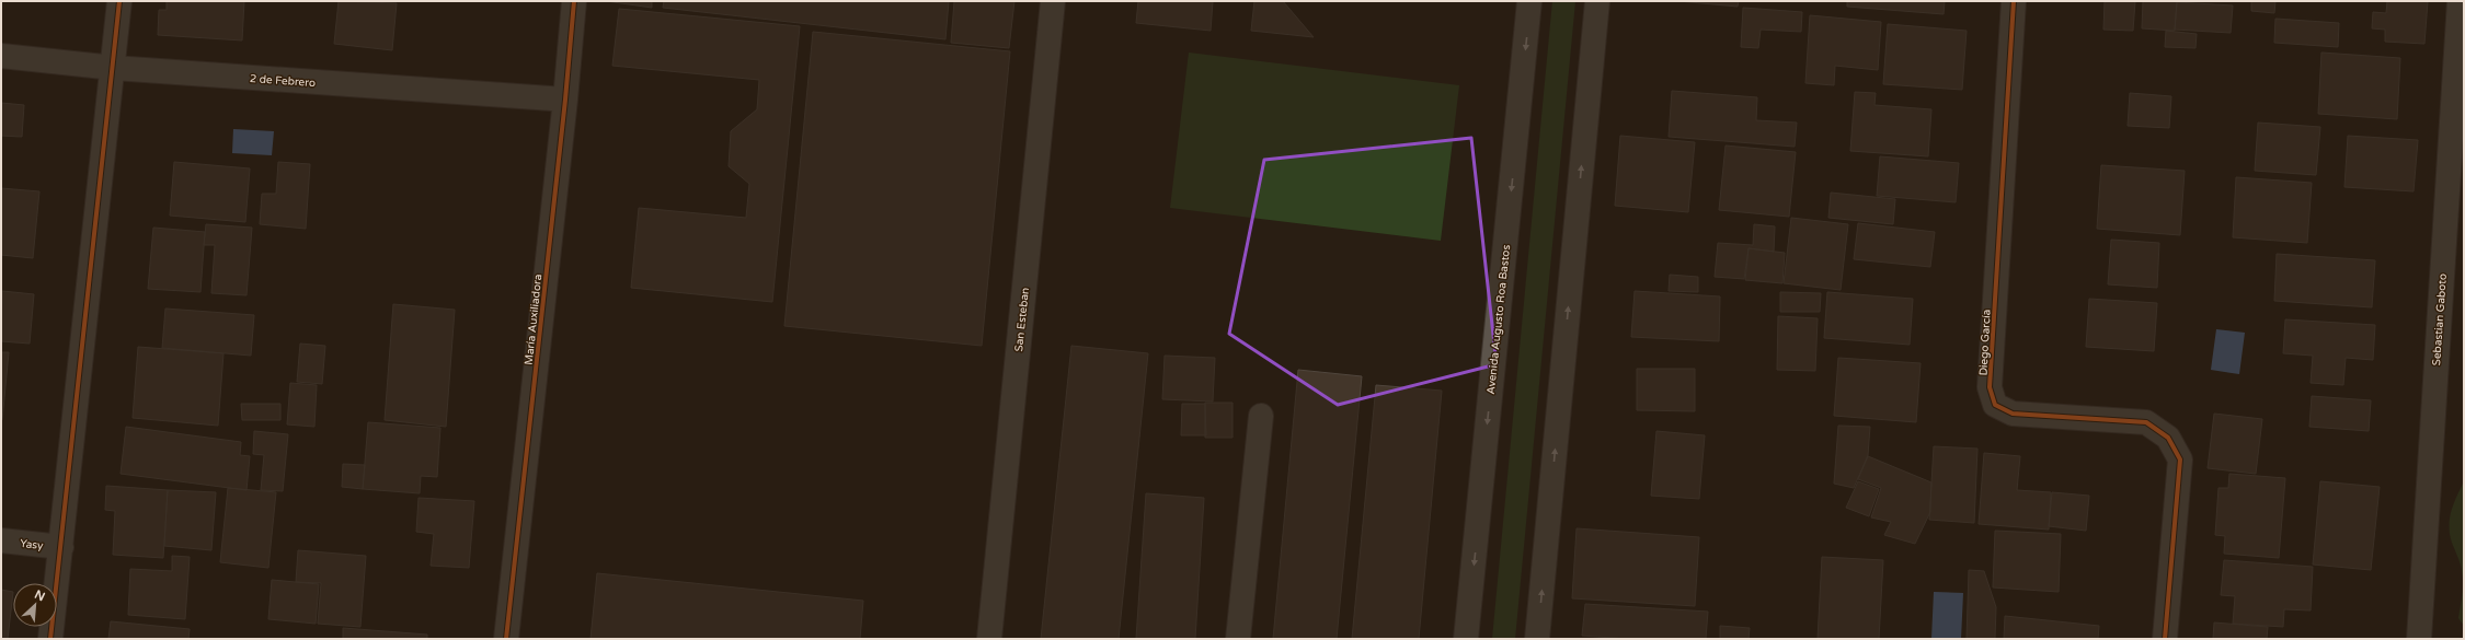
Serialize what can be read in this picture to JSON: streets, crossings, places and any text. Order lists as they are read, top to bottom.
{
  "streets": {
    "street": [
      "2 de Febrero",
      "María Auxiliadora",
      "San Esteban",
      "Avenida Augusto Roa Bastos",
      "Sebastian Gaboto",
      "Diego García",
      "Yasy"
    ]
  },
  "crossings": [
    ["2 de Febrero", "María Auxiliadora"]
  ],
  "north": "top right"
}
